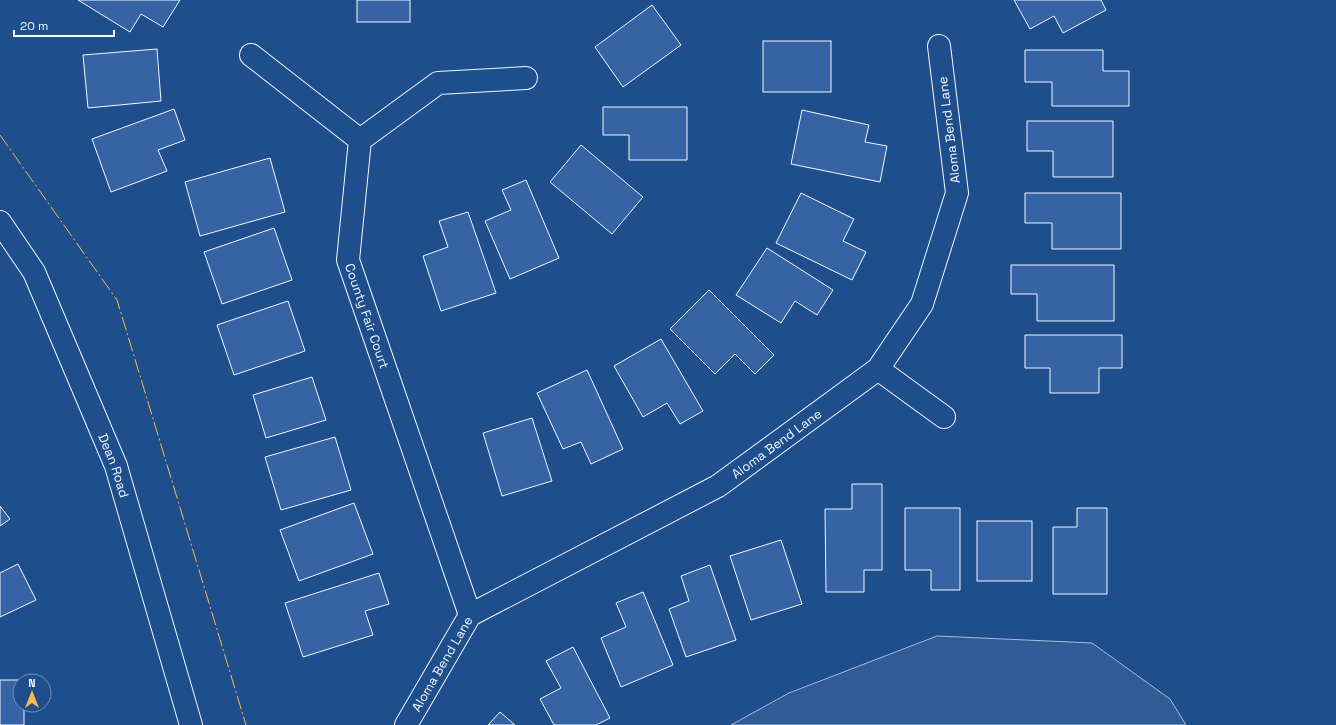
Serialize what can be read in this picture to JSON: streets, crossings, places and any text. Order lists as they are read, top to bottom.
{
  "streets": {
    "street": ["Aloma Bend Lane", "County Fair Court", "Dean Road"]
  },
  "crossings": [
    ["Aloma Bend Lane", "County Fair Court"]
  ],
  "scale_bar": "20 m",
  "north": "top"
}
